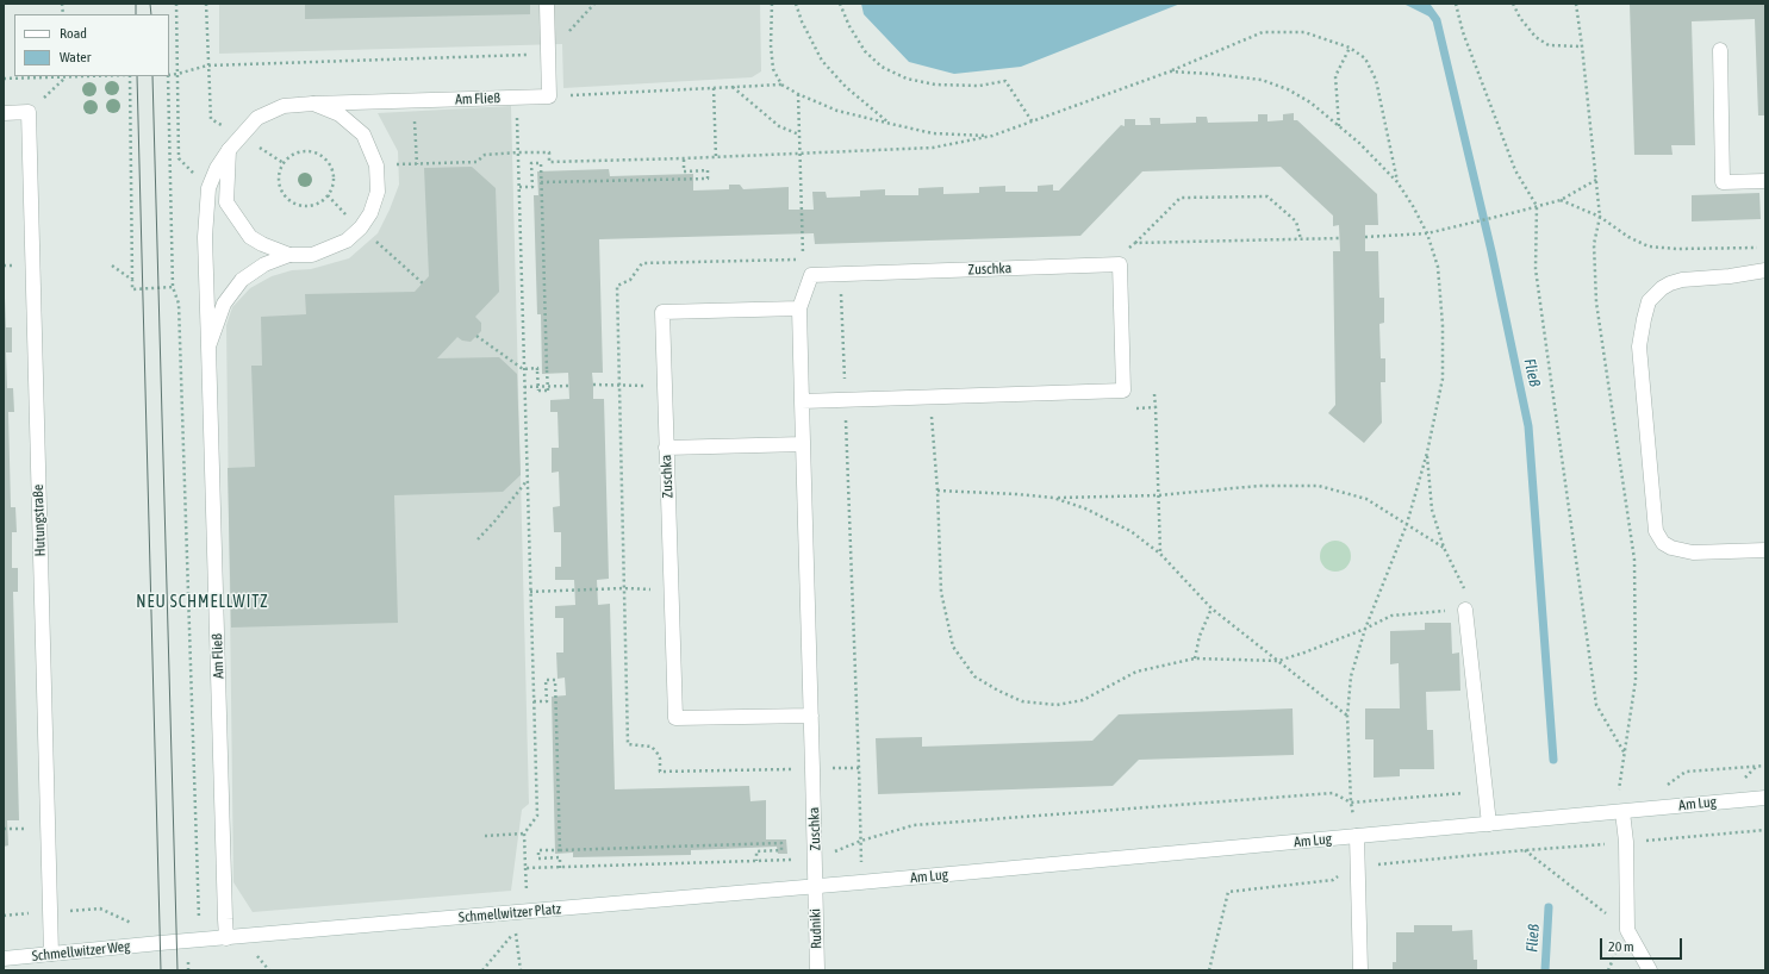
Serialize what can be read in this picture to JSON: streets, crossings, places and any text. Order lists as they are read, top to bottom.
{
  "streets": {
    "street": [
      "Am Fließ",
      "Zuschka",
      "Hutungstraße",
      "Am Lug",
      "Schmellwitzer Platz",
      "Rudniki",
      "Schmellwitzer Weg"
    ]
  },
  "crossings": [
    ["Am Fließ", "Schmellwitzer Platz"],
    ["Zuschka", "Schmellwitzer Platz"],
    ["Zuschka", "Rudniki"],
    ["Hutungstraße", "Schmellwitzer Weg"],
    ["Am Lug", "Schmellwitzer Platz"],
    ["Schmellwitzer Platz", "Rudniki"],
    ["Schmellwitzer Platz", "Schmellwitzer Weg"]
  ],
  "districts": ["NEU SCHMELLWITZ"],
  "water": ["Fließ"],
  "legend": ["Road", "Water"],
  "scale_bar": "20 m"
}
